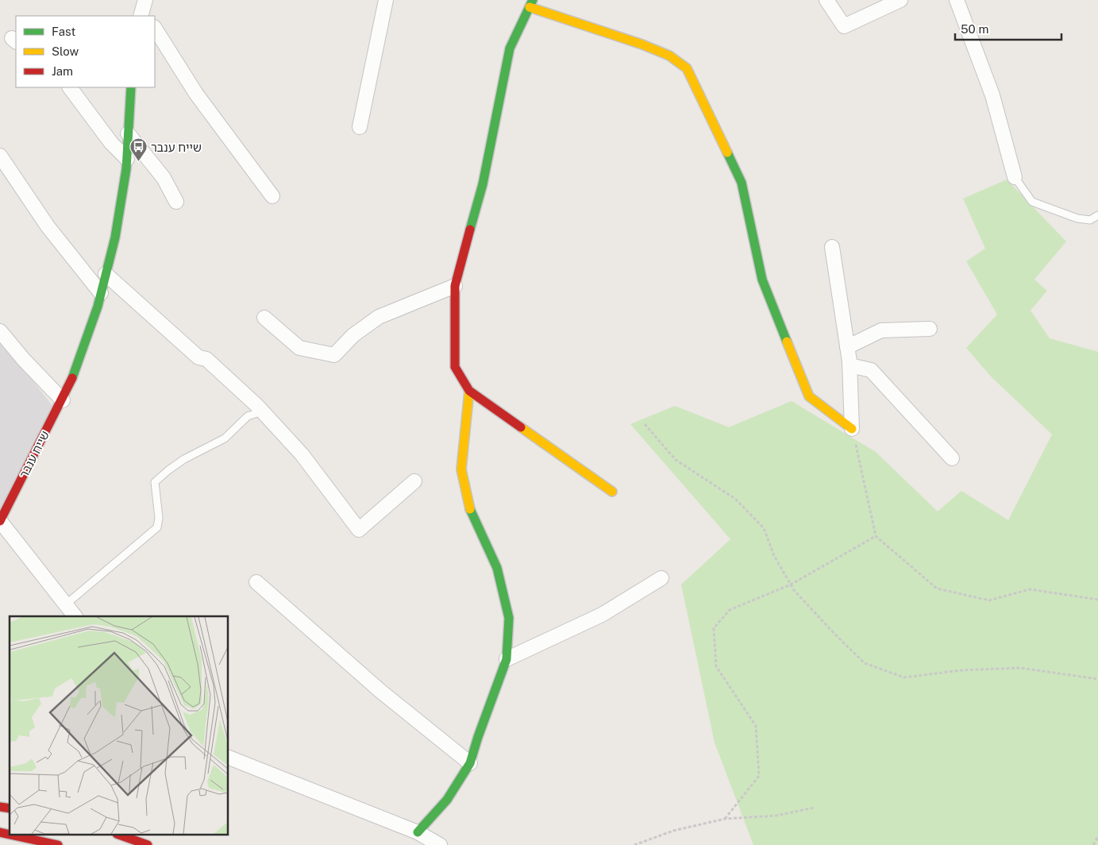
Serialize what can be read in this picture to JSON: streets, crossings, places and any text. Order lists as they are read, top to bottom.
{
  "streets": {
    "street": ["שייח ענבר"]
  },
  "places": {
    "bus stop": ["שייח ענבר"]
  },
  "legend": ["Fast", "Slow", "Jam"],
  "scale_bar": "50 m"
}
